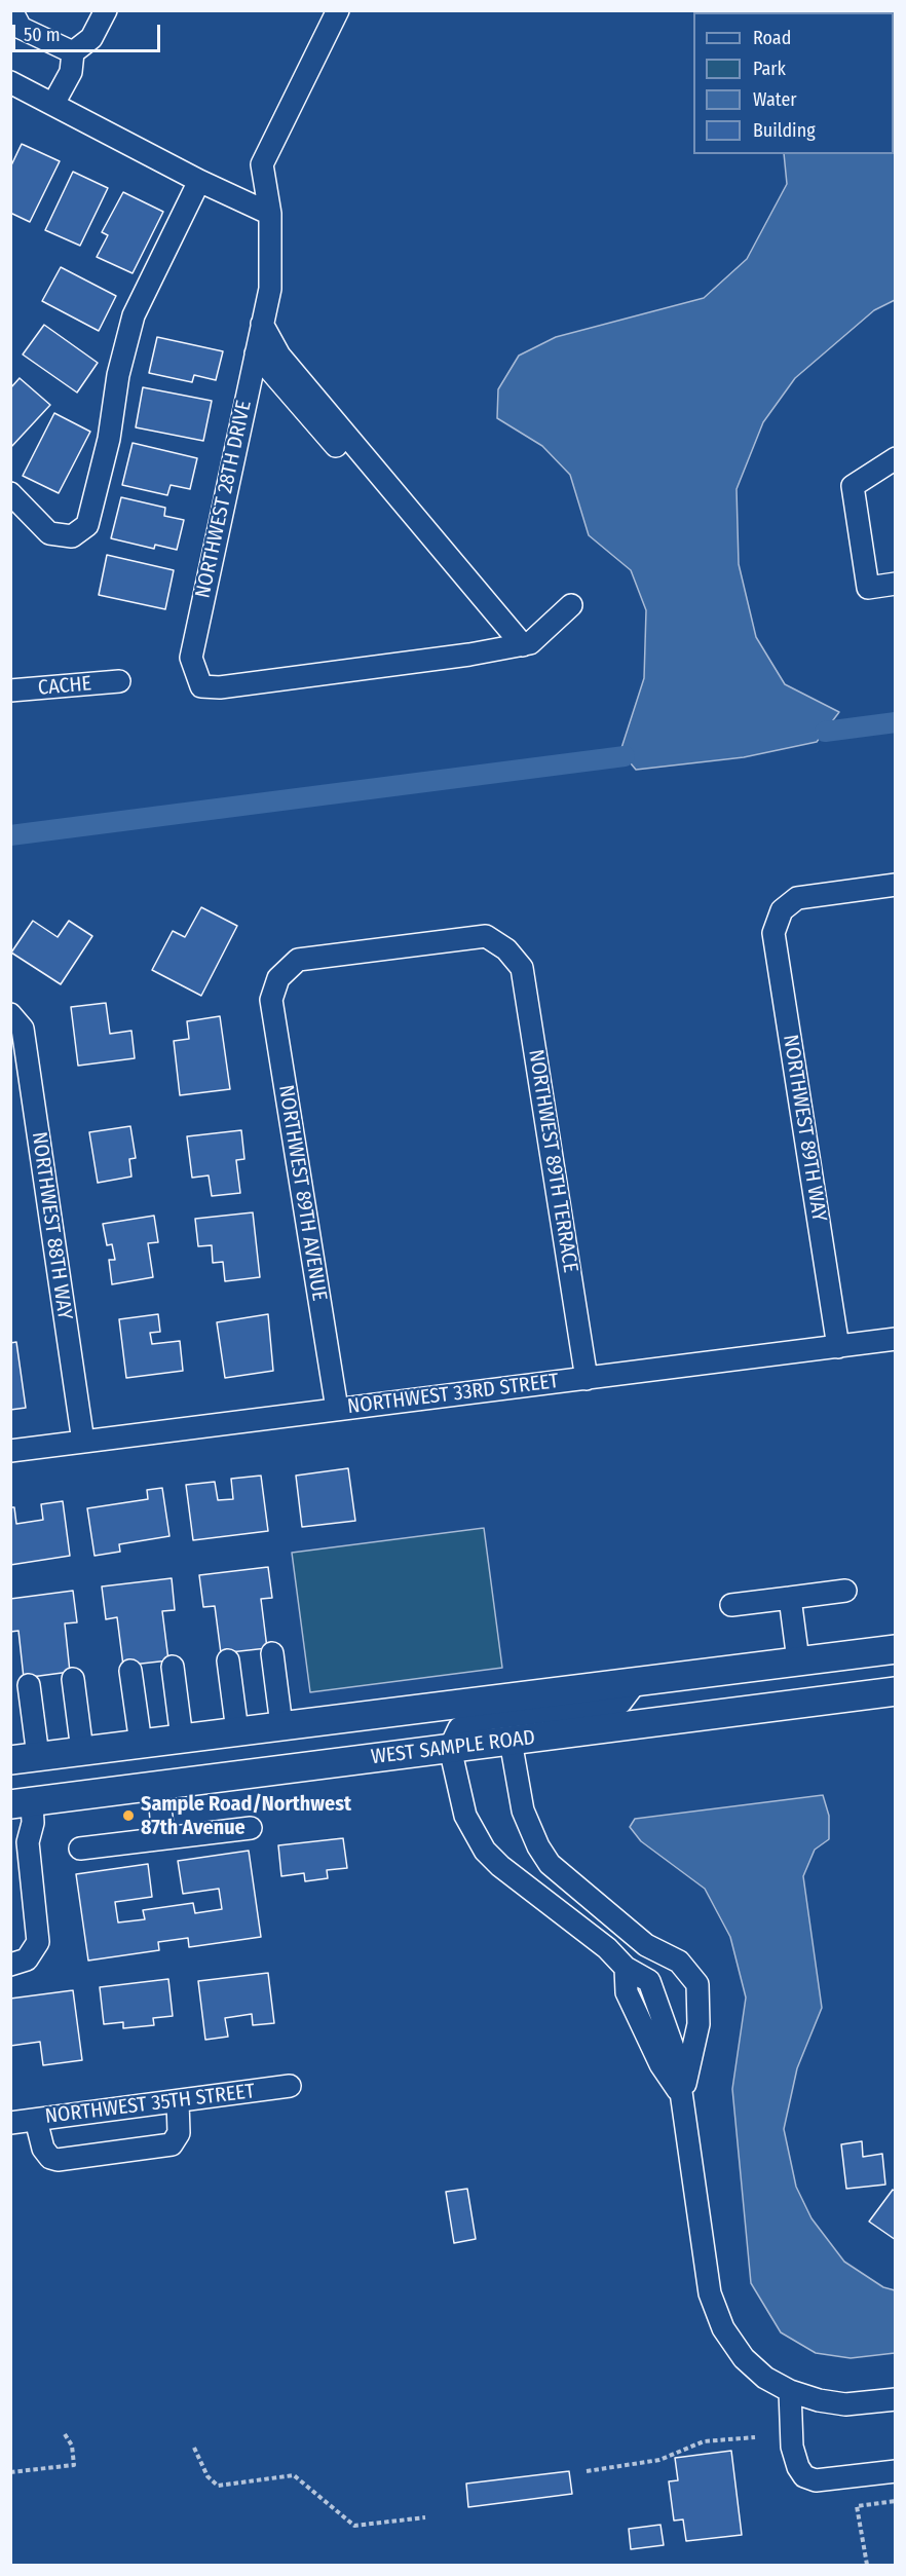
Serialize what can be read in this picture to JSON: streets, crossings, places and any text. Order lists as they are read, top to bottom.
{
  "streets": {
    "main road": ["WEST SAMPLE ROAD"],
    "street": [
      "NORTHWEST 28TH DRIVE",
      "CACHE",
      "NORTHWEST 89TH WAY",
      "NORTHWEST 89TH TERRACE",
      "NORTHWEST 89TH AVENUE",
      "NORTHWEST 88TH WAY",
      "NORTHWEST 33RD STREET",
      "NORTHWEST 35TH STREET"
    ]
  },
  "crossings": [
    ["NORTHWEST 89TH WAY", "NORTHWEST 33RD STREET"],
    ["NORTHWEST 89TH TERRACE", "NORTHWEST 89TH AVENUE"],
    ["NORTHWEST 89TH TERRACE", "NORTHWEST 33RD STREET"],
    ["NORTHWEST 89TH AVENUE", "NORTHWEST 33RD STREET"],
    ["NORTHWEST 88TH WAY", "NORTHWEST 33RD STREET"]
  ],
  "places": ["Sample Road/Northwest 87th Avenue"],
  "legend": [
    "Road",
    "Park",
    "Water",
    "Building"
  ],
  "scale_bar": "50 m"
}
